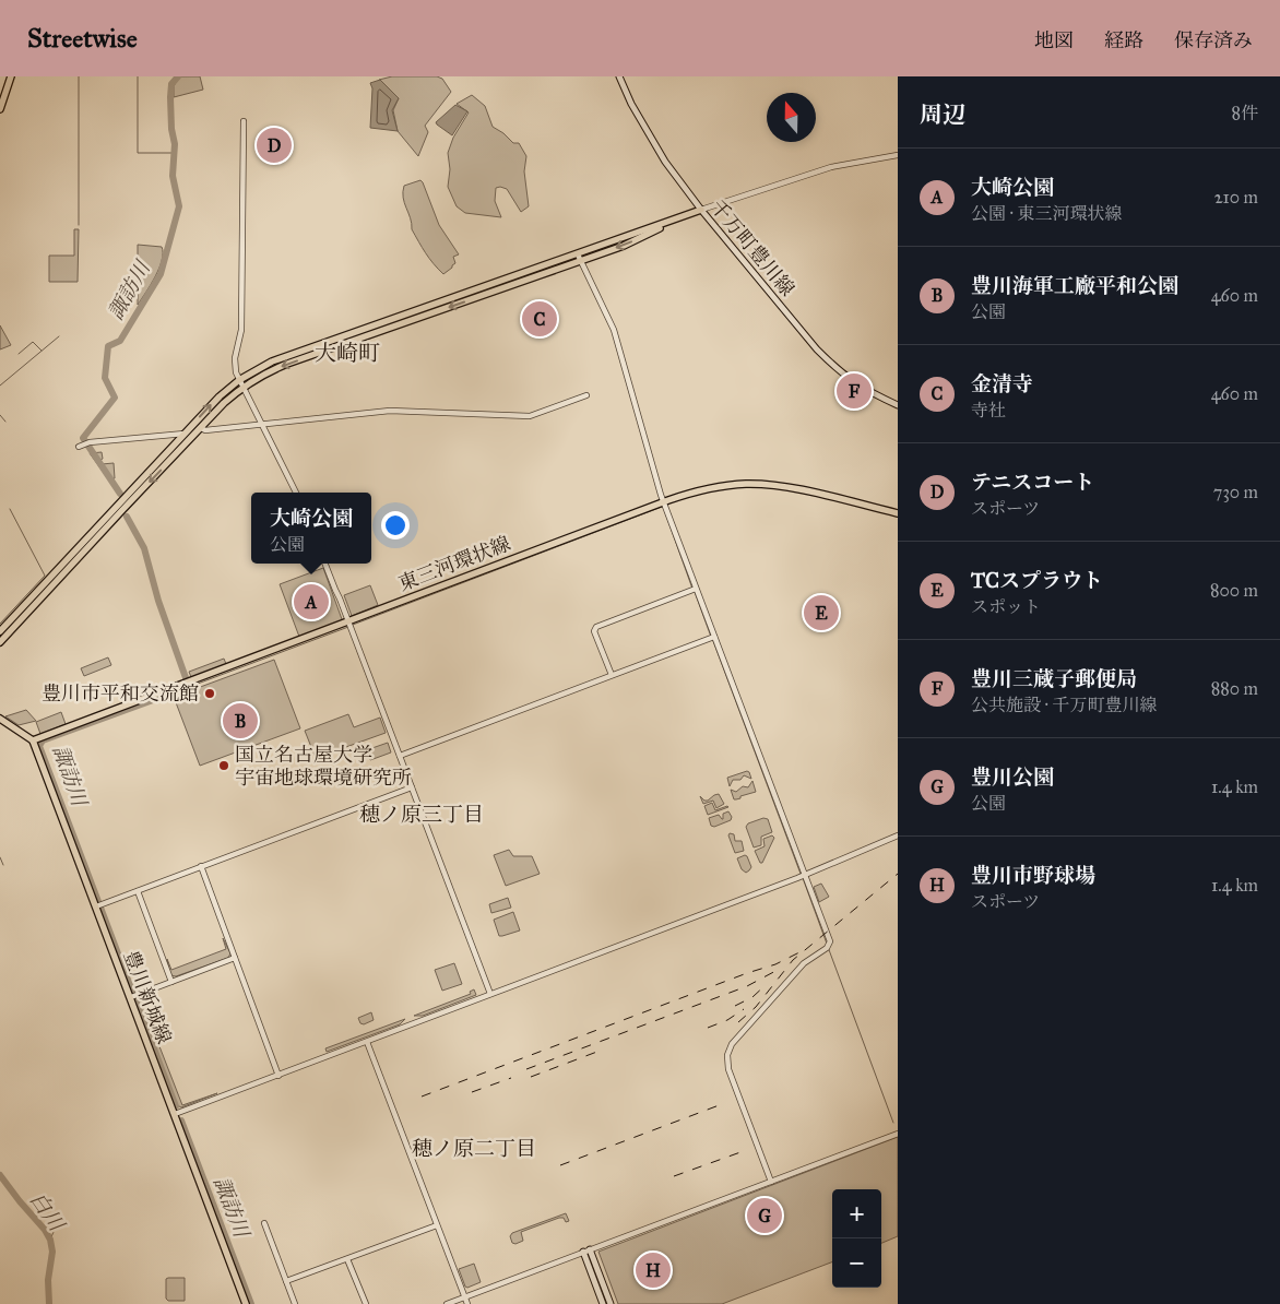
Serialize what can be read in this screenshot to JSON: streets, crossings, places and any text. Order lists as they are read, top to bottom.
{
  "streets": {
    "main road": ["千万町豊川線", "東三河環状線", "豊川新城線"]
  },
  "crossings": [
    ["東三河環状線", "豊川新城線"]
  ],
  "districts": ["大崎町", "穂ノ原三丁目", "穂ノ原二丁目"],
  "water": ["諏訪川", "白川"],
  "places": ["豊川市平和交流館", "国立名古屋大学 宇宙地球環境研究所"],
  "north": "top",
  "page": {
    "header": "Streetwise",
    "nav": ["地図", "経路", "保存済み"],
    "heading": ["周辺", "8件"],
    "pins": [
      "D",
      "C",
      "F",
      "A",
      "E",
      "B",
      "G",
      "H"
    ],
    "list": [
      {
        "mark": "A",
        "name": "大崎公園",
        "note": "公園 · 東三河環状線",
        "value": "210 m"
      },
      {
        "mark": "B",
        "name": "豊川海軍工廠平和公園",
        "note": "公園",
        "value": "460 m"
      },
      {
        "mark": "C",
        "name": "金清寺",
        "note": "寺社",
        "value": "460 m"
      },
      {
        "mark": "D",
        "name": "テニスコート",
        "note": "スポーツ",
        "value": "730 m"
      },
      {
        "mark": "E",
        "name": "TCスプラウト",
        "note": "スポット",
        "value": "800 m"
      },
      {
        "mark": "F",
        "name": "豊川三蔵子郵便局",
        "note": "公共施設 · 千万町豊川線",
        "value": "880 m"
      },
      {
        "mark": "G",
        "name": "豊川公園",
        "note": "公園",
        "value": "1.4 km"
      },
      {
        "mark": "H",
        "name": "豊川市野球場",
        "note": "スポーツ",
        "value": "1.4 km"
      }
    ],
    "popup": ["大崎公園", "公園"],
    "map_buttons": ["+", "−"]
  }
}
